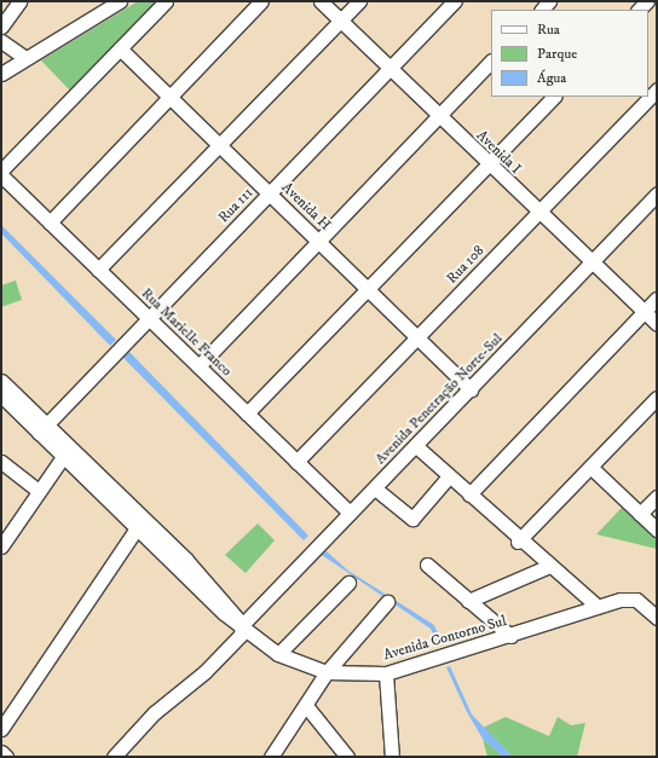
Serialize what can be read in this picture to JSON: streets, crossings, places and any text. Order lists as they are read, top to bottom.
{
  "streets": {
    "street": [
      "Avenida I",
      "Rua 111",
      "Avenida H",
      "Rua 108",
      "Rua Marielle Franco",
      "Avenida Penetração Norte-Sul",
      "Avenida Contorno Sul"
    ]
  },
  "crossings": [
    ["Avenida I", "Rua 111"],
    ["Avenida I", "Rua 108"],
    ["Avenida I", "Avenida Penetração Norte-Sul"],
    ["Rua 111", "Avenida H"],
    ["Rua 111", "Rua Marielle Franco"],
    ["Rua 111", "Avenida Contorno Sul"],
    ["Avenida H", "Rua 108"],
    ["Avenida H", "Avenida Penetração Norte-Sul"],
    ["Rua 108", "Rua Marielle Franco"],
    ["Rua Marielle Franco", "Avenida Penetração Norte-Sul"],
    ["Avenida Penetração Norte-Sul", "Avenida Contorno Sul"]
  ],
  "legend": ["Rua", "Parque", "Água"]
}
